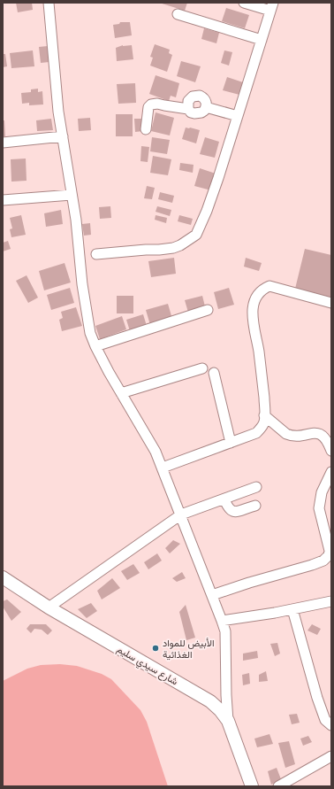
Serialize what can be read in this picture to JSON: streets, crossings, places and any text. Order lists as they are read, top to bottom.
{
  "streets": {
    "main road": ["شارع سيدي سليم"]
  },
  "places": ["الأبيض للمواد الغذائية"]
}
